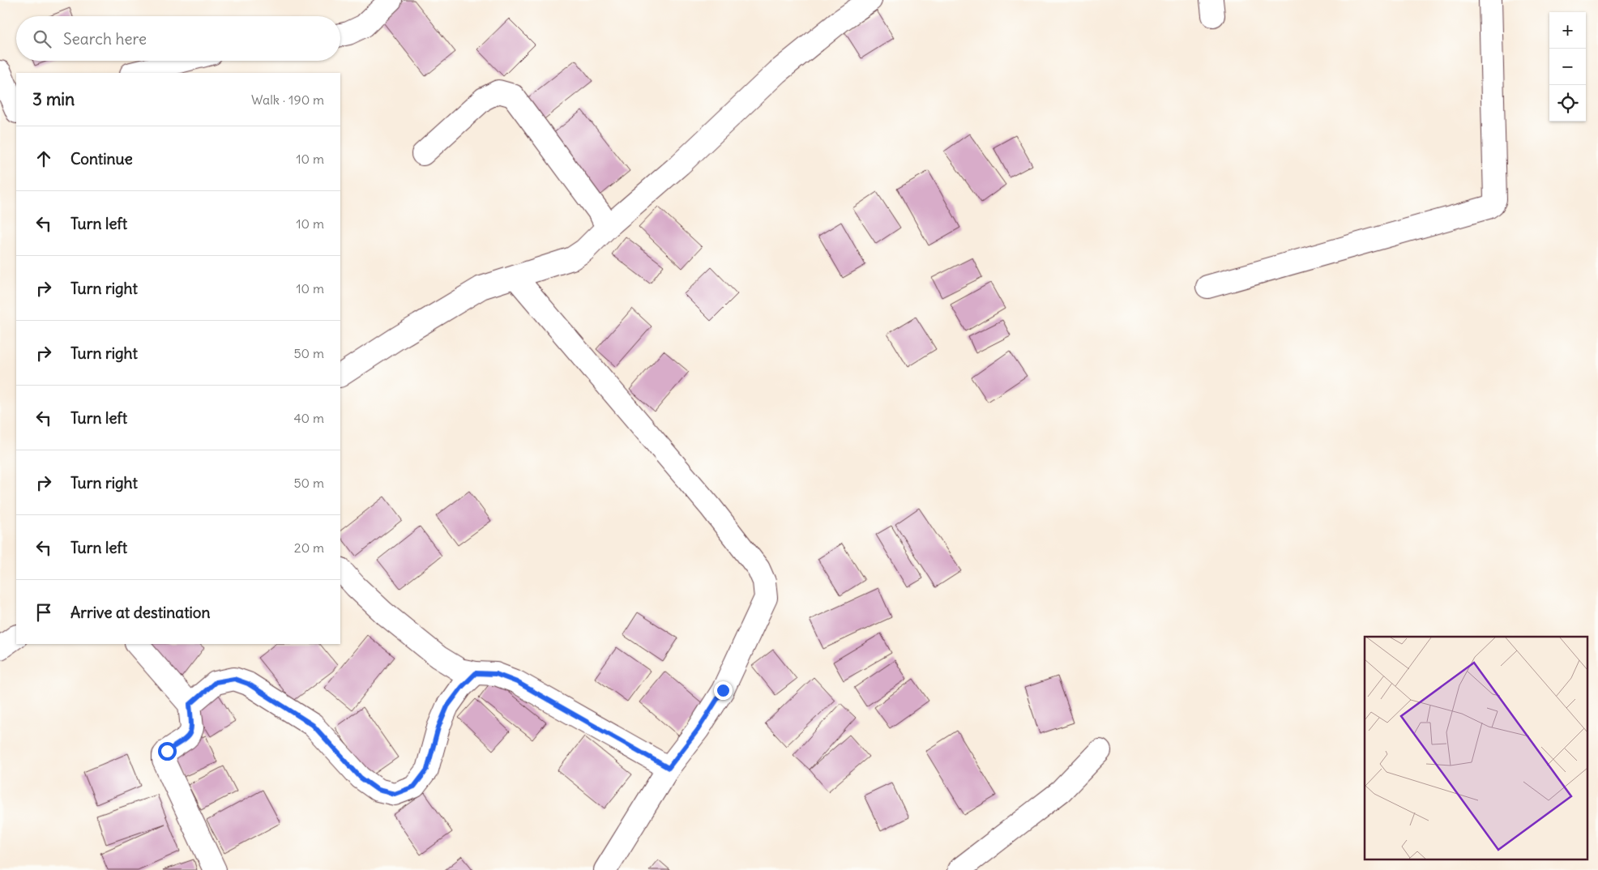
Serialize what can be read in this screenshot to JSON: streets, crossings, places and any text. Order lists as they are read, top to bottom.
{
  "page": {
    "map_buttons": ["+", "−"],
    "search": "Search here",
    "heading": ["3 min", "Walk · 190 m"],
    "list": [
      ["Continue", "10 m"],
      ["Turn left", "10 m"],
      ["Turn right", "10 m"],
      ["Turn right", "50 m"],
      ["Turn left", "40 m"],
      ["Turn right", "50 m"],
      ["Turn left", "20 m"],
      "Arrive at destination"
    ]
  }
}
